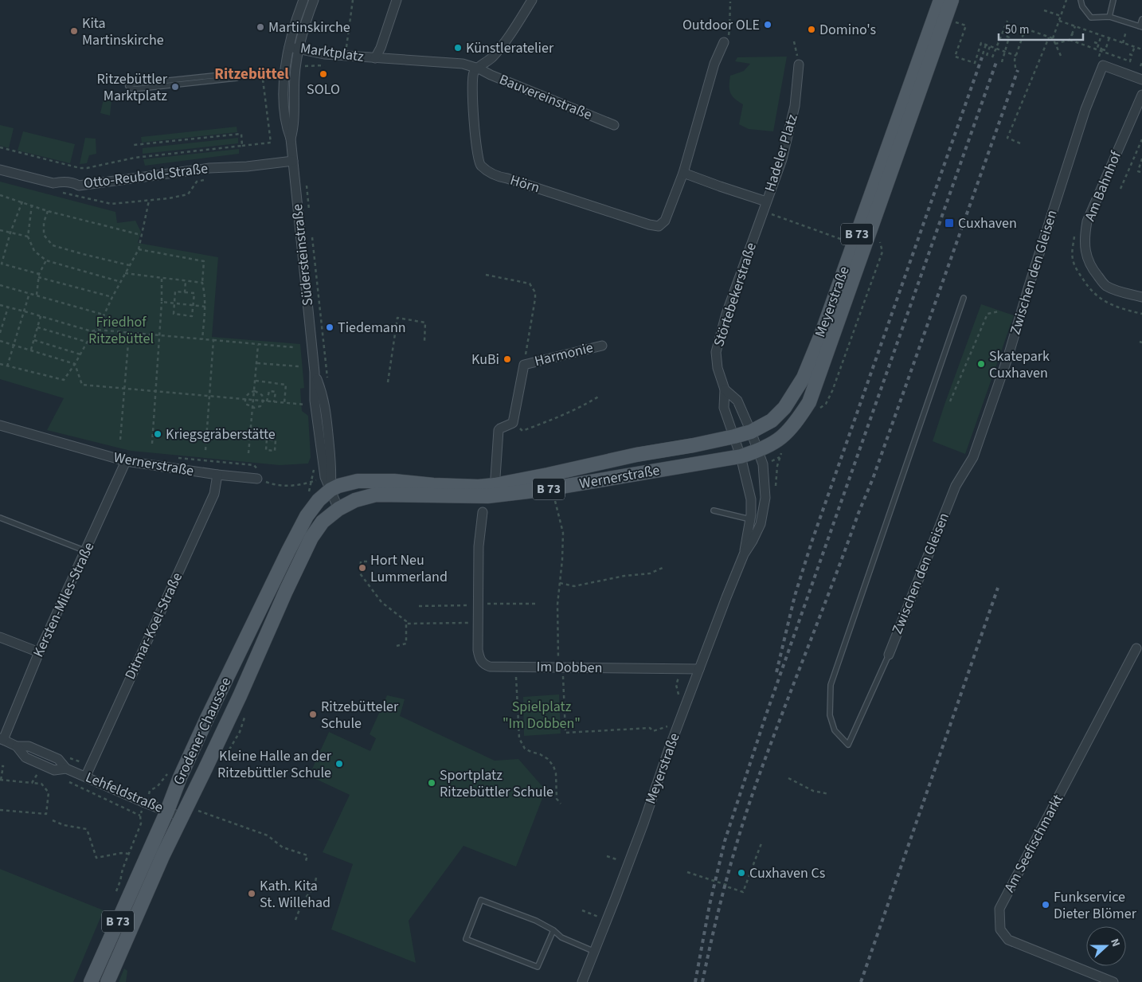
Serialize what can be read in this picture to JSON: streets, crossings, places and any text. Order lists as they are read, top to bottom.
{
  "streets": {
    "main road": [
      "B 73",
      "Meyerstraße",
      "Wernerstraße",
      "Grodener Chaussee"
    ],
    "street": [
      "Marktplatz",
      "Bauvereinstraße",
      "Hadeler Platz",
      "Otto-Reubold-Straße",
      "Hörn",
      "Am Bahnhof",
      "Südersteinstraße",
      "Zwischen den Gleisen",
      "Störtebekerstraße",
      "Harmonie",
      "Kersten-Miles-Straße",
      "Ditmar-Koel-Straße",
      "Im Dobben",
      "Lehfeldstraße",
      "Am Seefischmarkt"
    ]
  },
  "crossings": [
    ["Marktplatz", "Bauvereinstraße"],
    ["Marktplatz", "Hörn"],
    ["Marktplatz", "Südersteinstraße"],
    ["Bauvereinstraße", "Hörn"],
    ["Hadeler Platz", "Hörn"],
    ["Hadeler Platz", "Störtebekerstraße"],
    ["Otto-Reubold-Straße", "Südersteinstraße"],
    ["Südersteinstraße", "Wernerstraße"],
    ["Südersteinstraße", "Grodener Chaussee"],
    ["Störtebekerstraße", "Meyerstraße"],
    ["Störtebekerstraße", "Wernerstraße"],
    ["Meyerstraße", "Wernerstraße"],
    ["Meyerstraße", "Im Dobben"],
    ["Wernerstraße", "Kersten-Miles-Straße"],
    ["Wernerstraße", "Ditmar-Koel-Straße"],
    ["Wernerstraße", "Grodener Chaussee"],
    ["Kersten-Miles-Straße", "Lehfeldstraße"],
    ["Ditmar-Koel-Straße", "Lehfeldstraße"],
    ["Grodener Chaussee", "Lehfeldstraße"]
  ],
  "districts": ["Ritzebüttel"],
  "parks": ["Friedhof Ritzebüttel", "Spielplatz \"Im Dobben\""],
  "places": {
    "other": [
      "Outdoor OLE",
      "Martinskirche",
      "Domino's",
      "Kita Martinskirche",
      "Künstleratelier",
      "SOLO",
      "Ritzebüttler Marktplatz",
      "Tiedemann",
      "KuBi",
      "Skatepark Cuxhaven",
      "Kriegsgräberstätte",
      "Hort Neu Lummerland",
      "Ritzebütteler Schule",
      "Kleine Halle an der Ritzebüttler Schule",
      "Sportplatz Ritzebüttler Schule",
      "Cuxhaven Cs",
      "Kath. Kita St. Willehad",
      "Funkservice Dieter Blömer"
    ],
    "transit": ["Cuxhaven"]
  },
  "scale_bar": "50 m",
  "north": "right"
}
